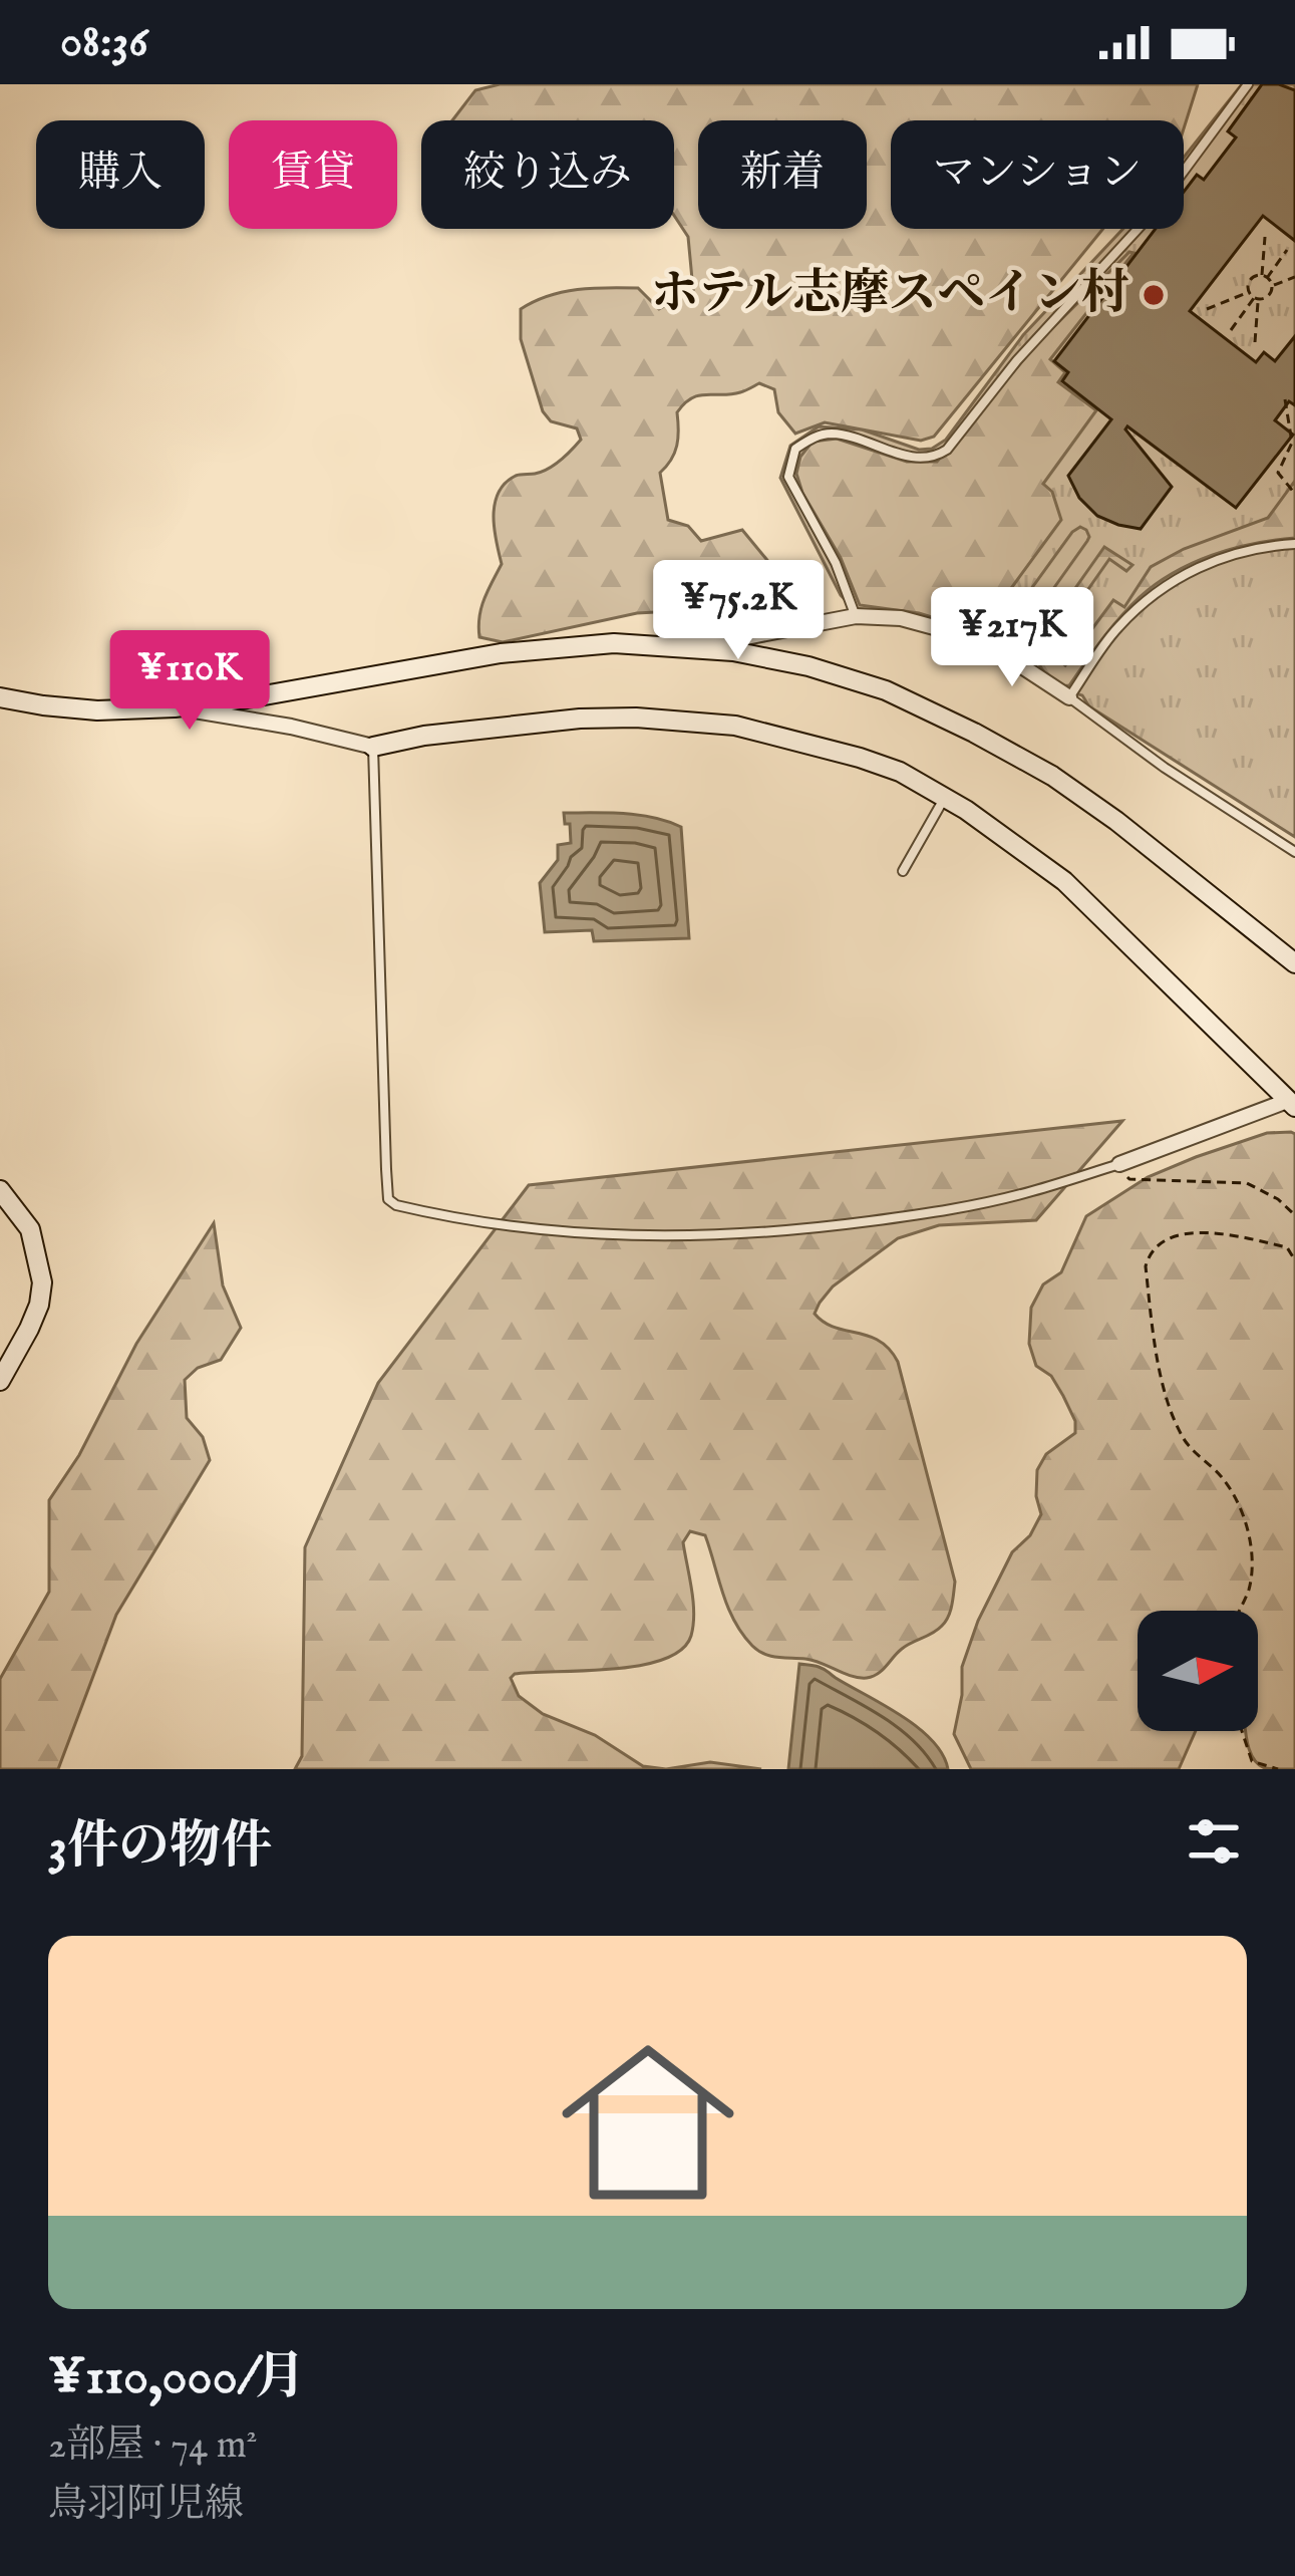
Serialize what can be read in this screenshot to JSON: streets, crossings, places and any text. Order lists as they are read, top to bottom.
{
  "places": ["ホテル志摩スペイン村"],
  "north": "right",
  "page": {
    "status": "08:36",
    "chip": [
      "購入",
      "賃貸",
      "絞り込み",
      "新着",
      "マンション"
    ],
    "price": ["¥75.2K", "¥217K", "¥110K"],
    "heading": "3件の物件",
    "list": [
      {
        "name": "¥110,000/月",
        "note": "2部屋 · 74 m² · 鳥羽阿児線"
      }
    ]
  }
}
